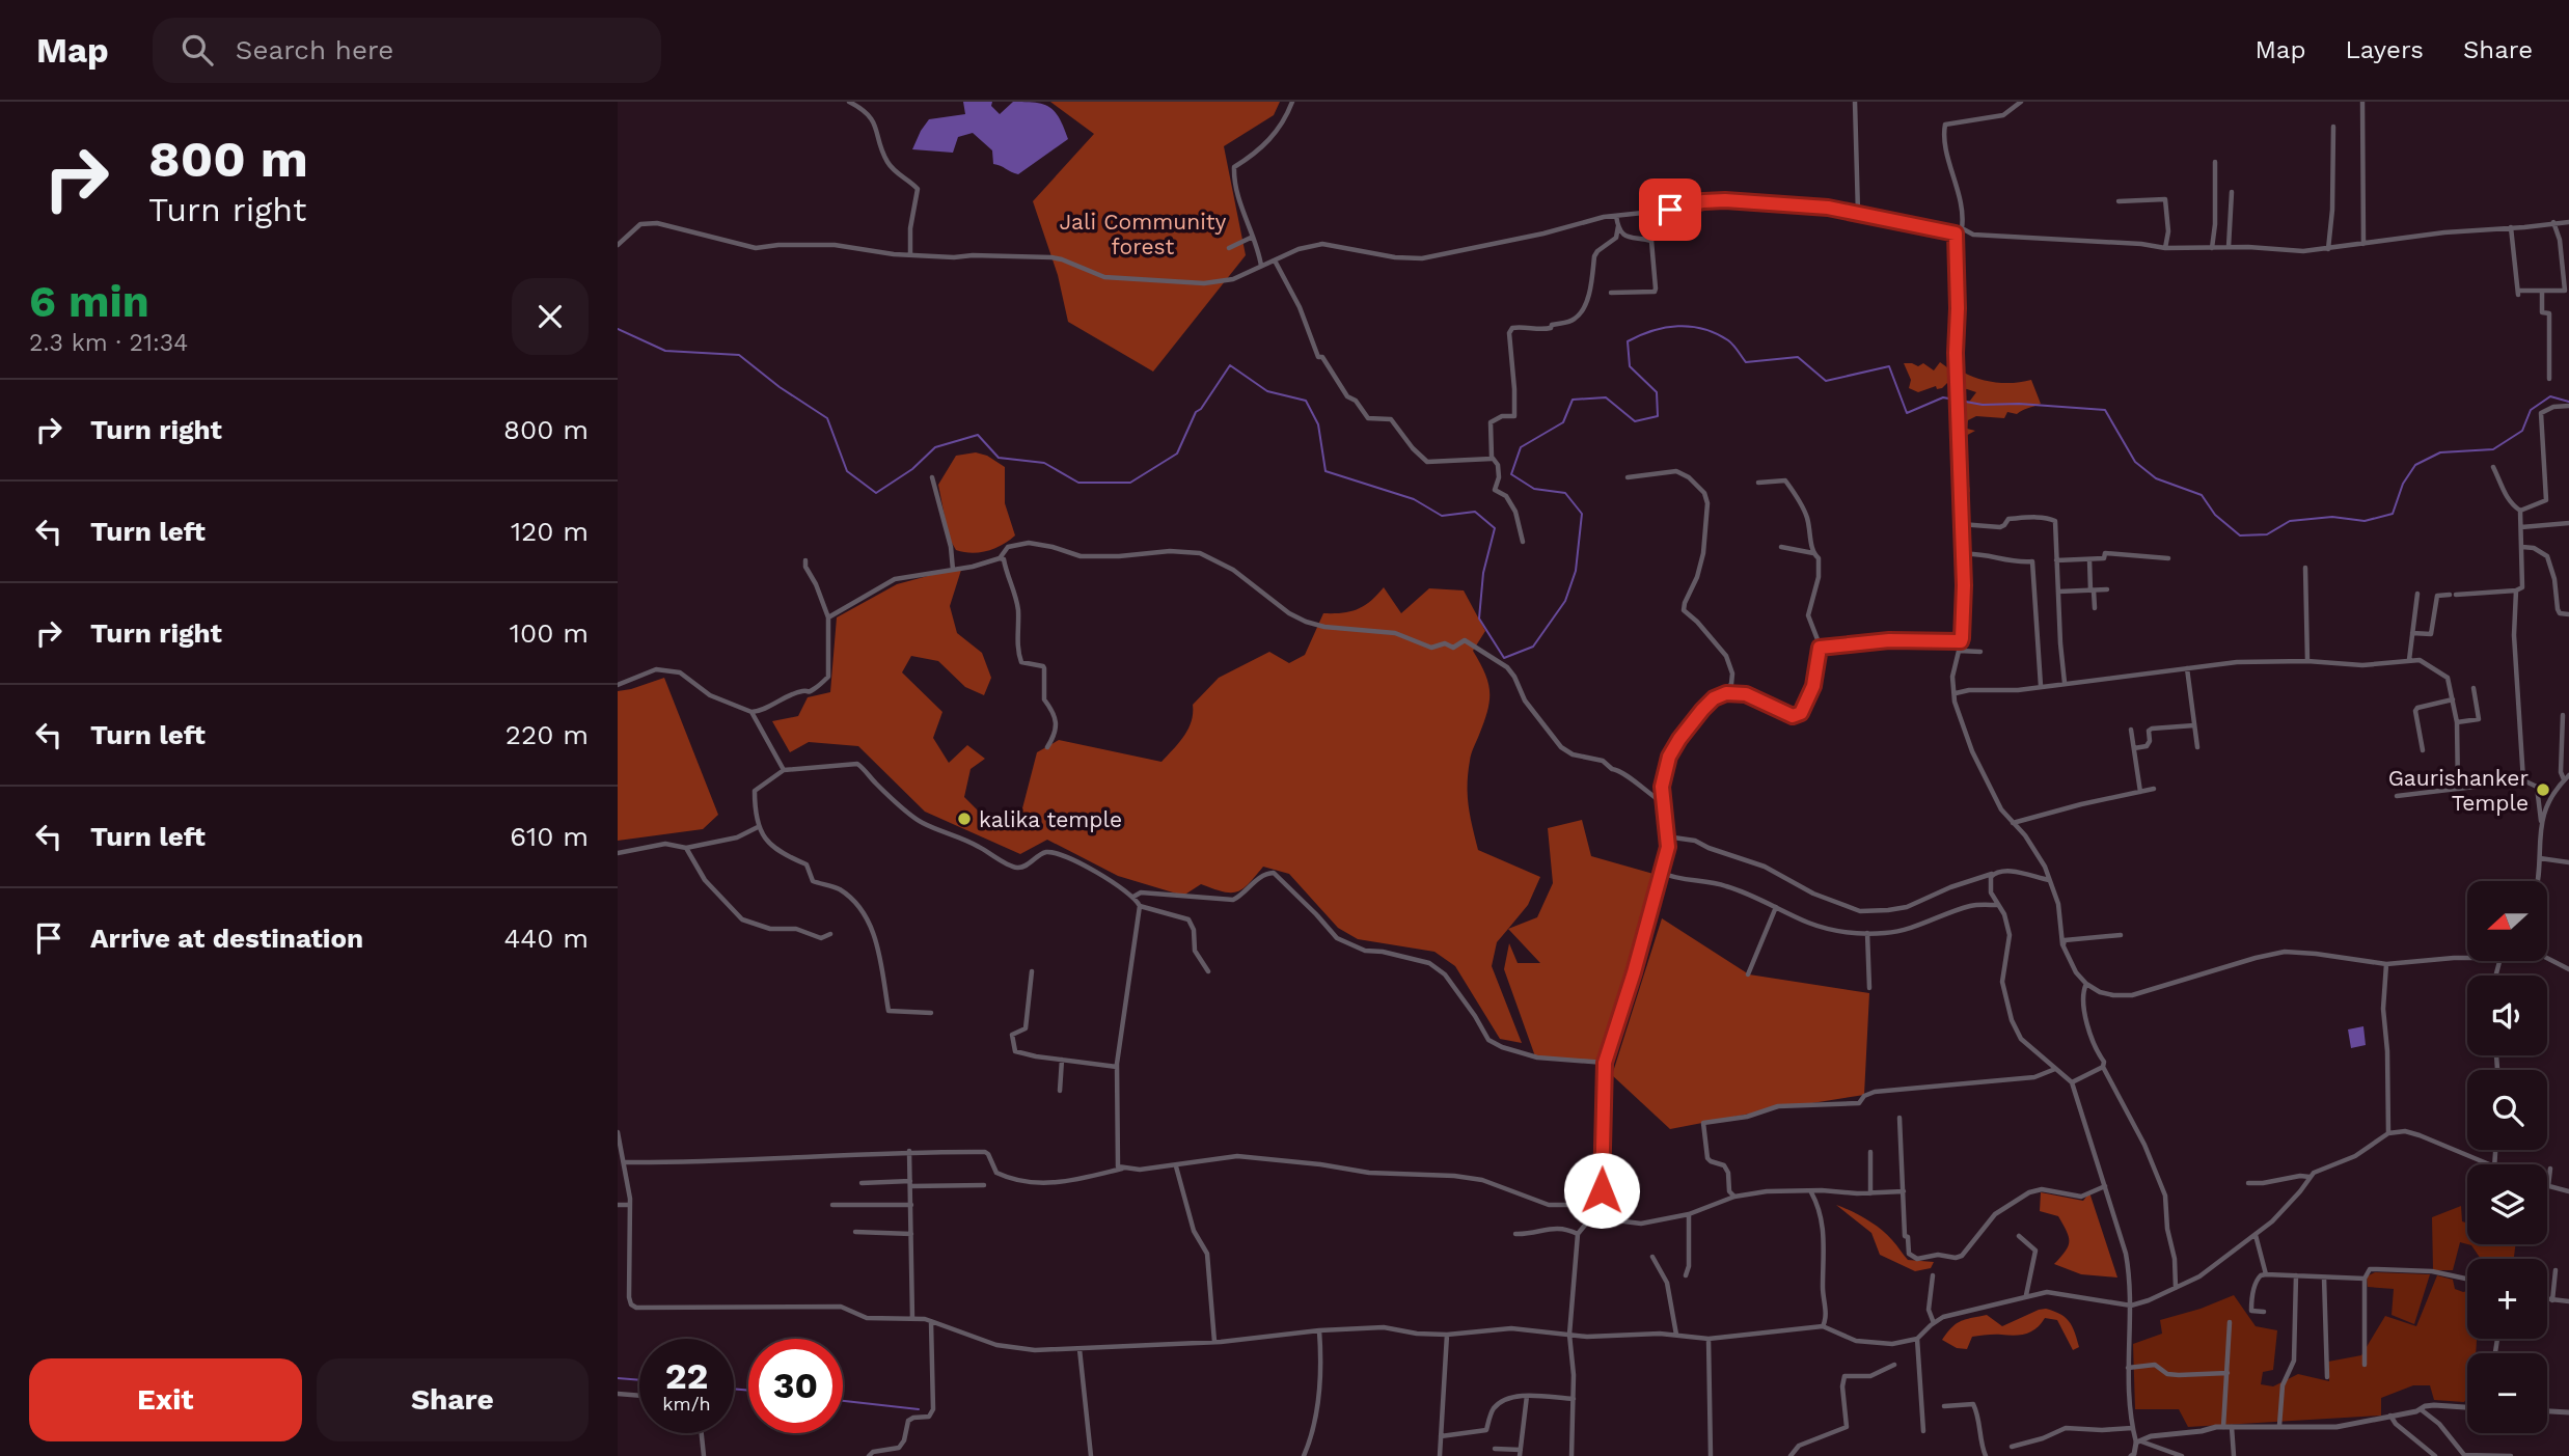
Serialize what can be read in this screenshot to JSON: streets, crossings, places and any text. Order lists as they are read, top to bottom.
{
  "parks": ["Jali Community forest"],
  "places": ["Gaurishanker Temple", "kalika temple"],
  "north": "left",
  "page": {
    "header": "Map",
    "search": "Search here",
    "nav": ["Map", "Layers", "Share"],
    "turn": ["800 m", "Turn right"],
    "heading": ["6 min", "2.3 km · 21:34"],
    "list": [
      {
        "name": "Turn right",
        "value": "800 m"
      },
      {
        "name": "Turn left",
        "value": "120 m"
      },
      {
        "name": "Turn right",
        "value": "100 m"
      },
      {
        "name": "Turn left",
        "value": "220 m"
      },
      {
        "name": "Turn left",
        "value": "610 m"
      },
      {
        "name": "Arrive at destination",
        "value": "440 m"
      }
    ],
    "map_buttons": ["+", "−"],
    "speed": "22 km/h",
    "limit": "30",
    "buttons": ["Exit", "Share"]
  }
}
